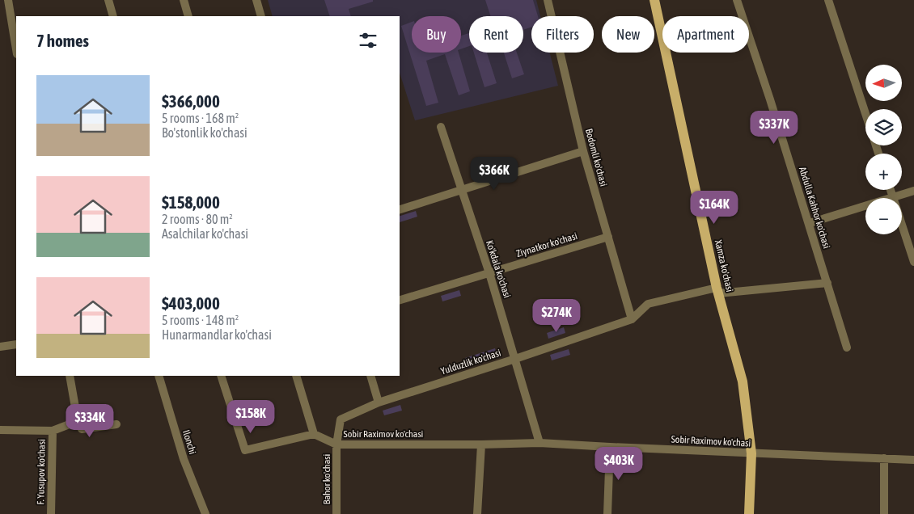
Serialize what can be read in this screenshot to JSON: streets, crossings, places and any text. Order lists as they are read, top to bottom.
{
  "streets": {
    "main road": ["Xamza ko'chasi"],
    "street": [
      "Bodomli ko'chasi",
      "Abdulla Kahhor ko'chasi",
      "Ziynatkor ko'chasi",
      "Ko'kdala ko'chasi",
      "Yulduzlik ko'chasi",
      "Sobir Raximov ko'chasi",
      "Ilonchi",
      "F. Yusupov ko'chasi",
      "Bahor ko'chasi"
    ]
  },
  "crossings": [
    ["Bodomli ko'chasi", "Ziynatkor ko'chasi"],
    ["Bodomli ko'chasi", "Yulduzlik ko'chasi"],
    ["Ziynatkor ko'chasi", "Ko'kdala ko'chasi"],
    ["Xamza ko'chasi", "Sobir Raximov ko'chasi"],
    ["Ko'kdala ko'chasi", "Yulduzlik ko'chasi"],
    ["Ko'kdala ko'chasi", "Sobir Raximov ko'chasi"],
    ["Yulduzlik ko'chasi", "Sobir Raximov ko'chasi"],
    ["Yulduzlik ko'chasi", "Bahor ko'chasi"],
    ["Sobir Raximov ko'chasi", "Bahor ko'chasi"]
  ],
  "north": "left",
  "page": {
    "chip": [
      "Buy",
      "Rent",
      "Filters",
      "New",
      "Apartment"
    ],
    "heading": "7 homes",
    "map_buttons": ["+", "−"],
    "list": [
      {
        "name": "$366,000",
        "note": "5 rooms · 168 m² · Bo'stonlik ko'chasi"
      },
      {
        "name": "$158,000",
        "note": "2 rooms · 80 m² · Asalchilar ko'chasi"
      },
      {
        "name": "$403,000",
        "note": "5 rooms · 148 m² · Hunarmandlar ko'chasi"
      }
    ],
    "price": [
      "$337K",
      "$366K",
      "$164K",
      "$274K",
      "$158K",
      "$334K",
      "$403K"
    ]
  }
}
